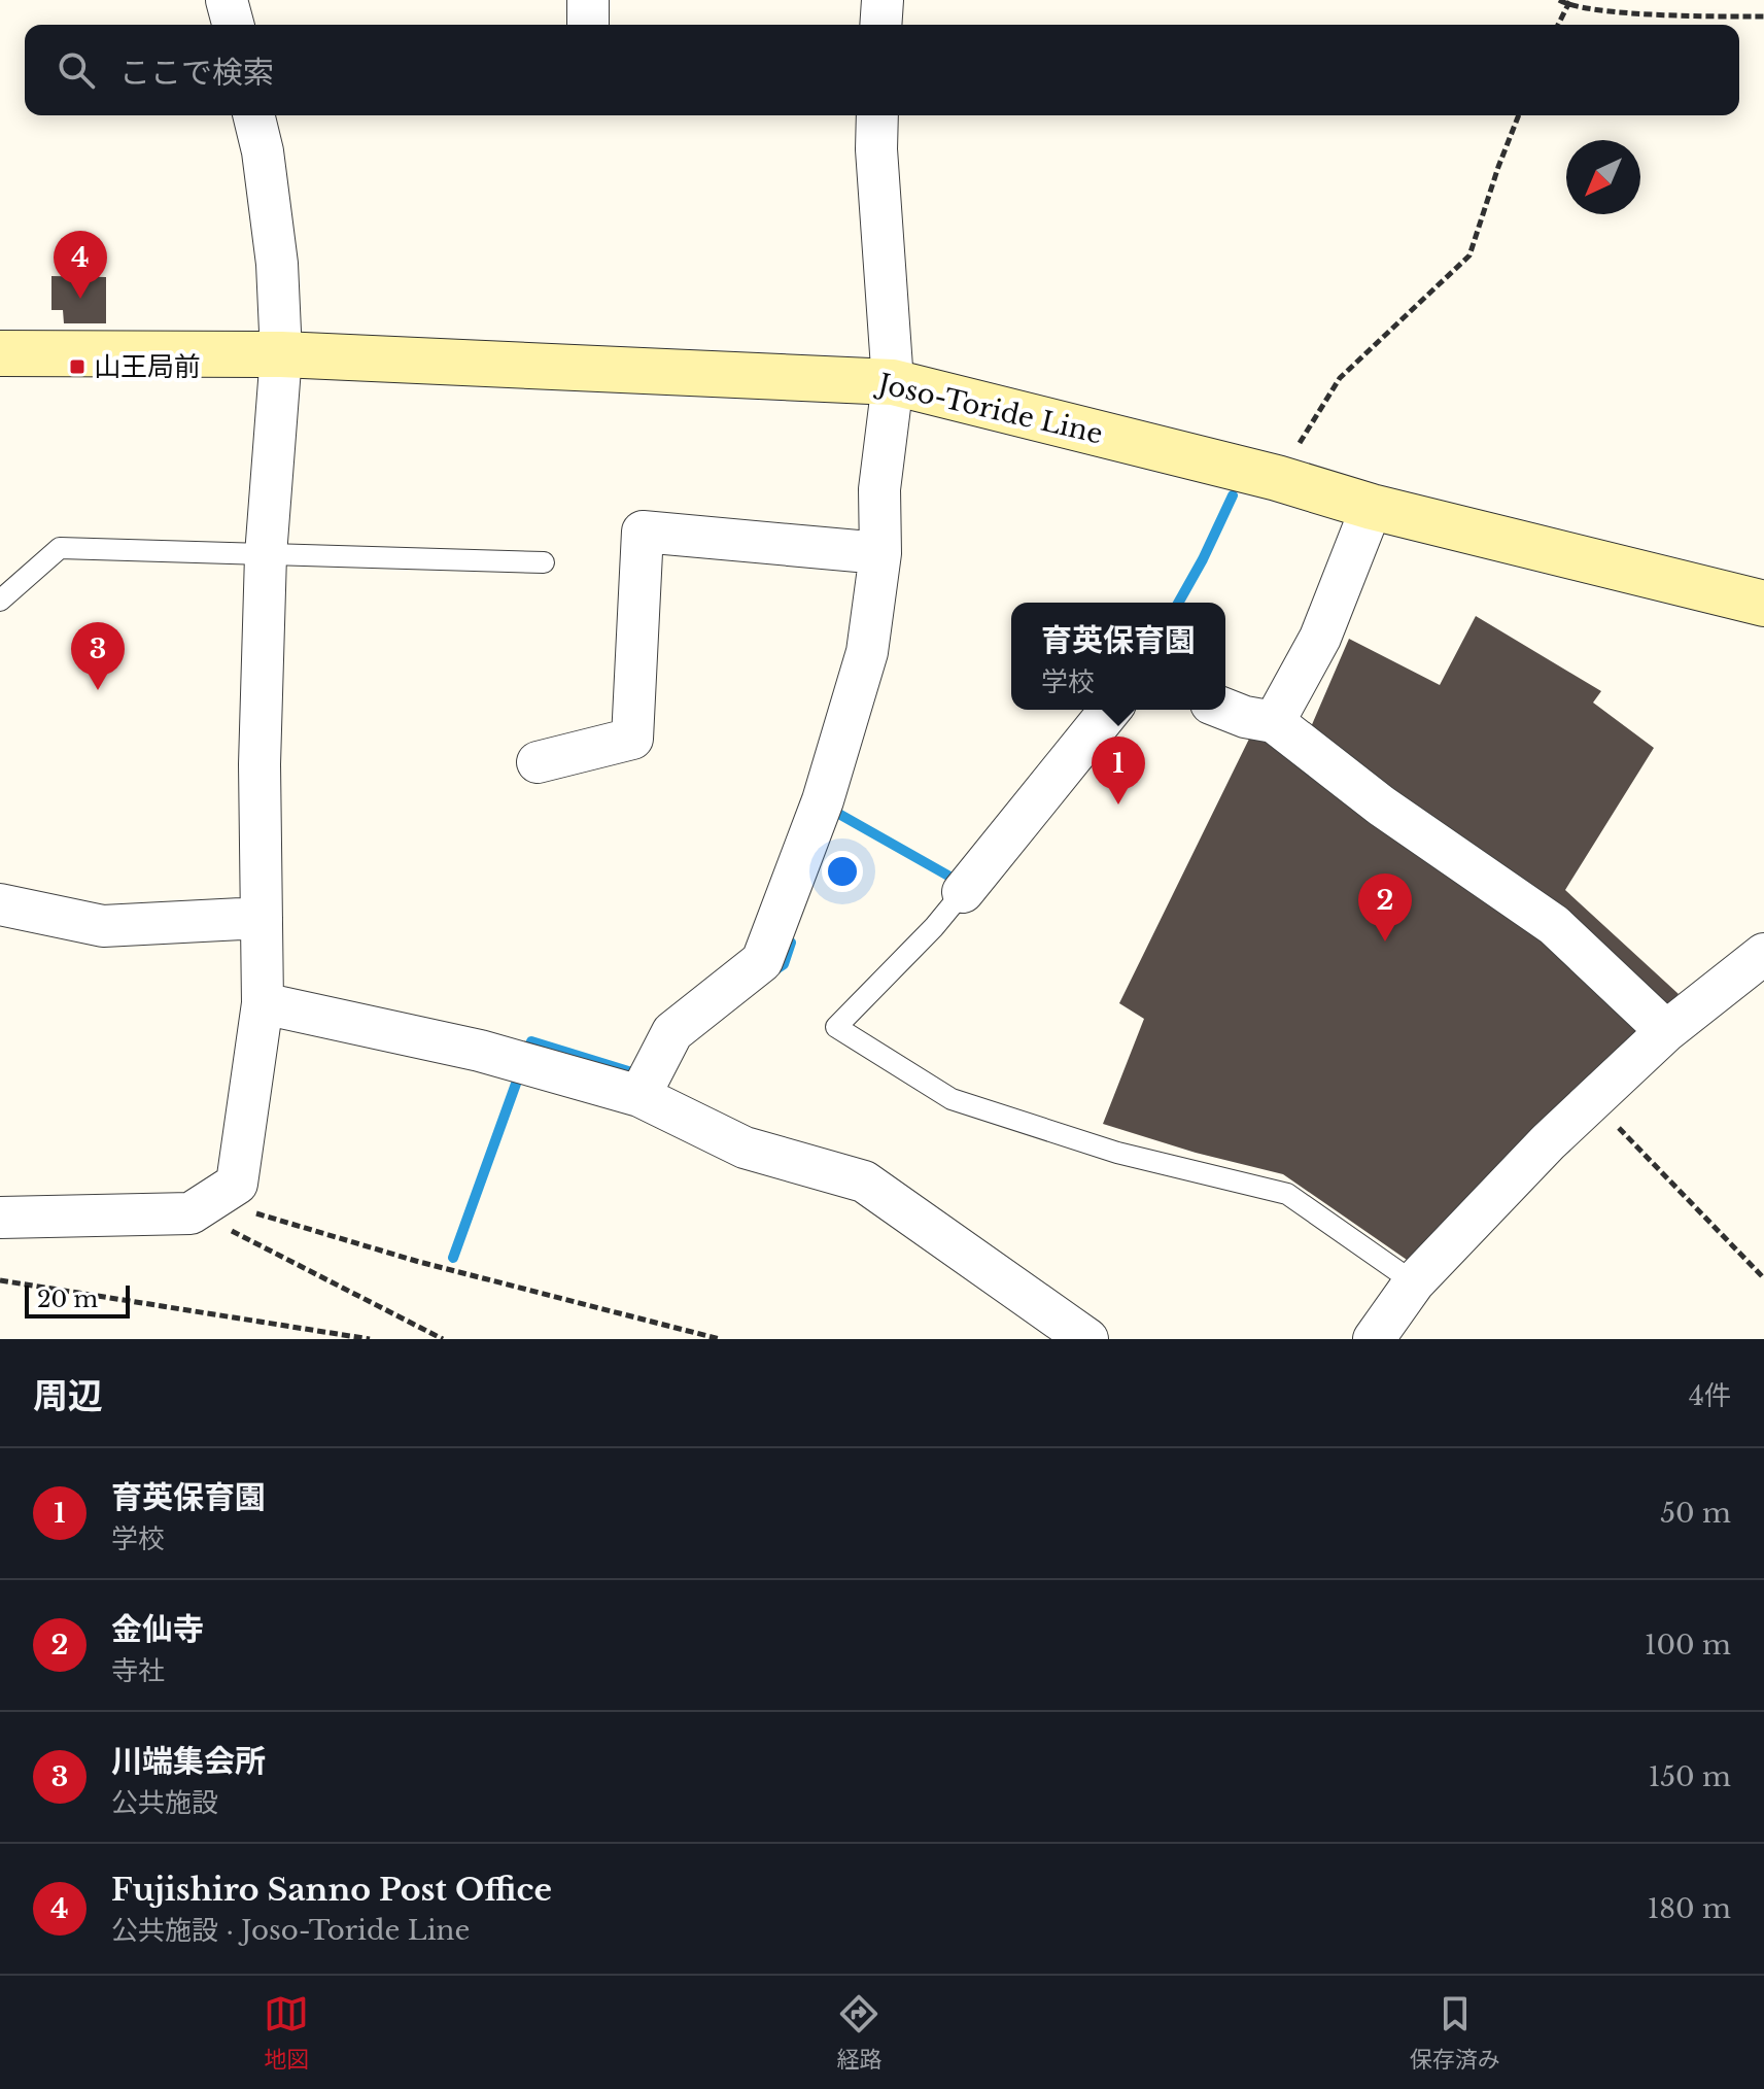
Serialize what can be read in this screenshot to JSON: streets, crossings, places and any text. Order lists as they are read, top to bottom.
{
  "streets": {
    "main road": ["Joso-Toride Line"]
  },
  "places": {
    "transit": ["山王局前"]
  },
  "scale_bar": "20 m",
  "north": "bottom left",
  "page": {
    "search": "ここで検索",
    "pins": [
      "4",
      "3",
      "1",
      "2"
    ],
    "popup": ["育英保育園", "学校"],
    "scale": "20 m",
    "heading": ["周辺", "4件"],
    "list": [
      {
        "mark": "1",
        "name": "育英保育園",
        "note": "学校",
        "value": "50 m"
      },
      {
        "mark": "2",
        "name": "金仙寺",
        "note": "寺社",
        "value": "100 m"
      },
      {
        "mark": "3",
        "name": "川端集会所",
        "note": "公共施設",
        "value": "150 m"
      },
      {
        "mark": "4",
        "name": "Fujishiro Sanno Post Office",
        "note": "公共施設 · Joso-Toride Line",
        "value": "180 m"
      }
    ],
    "nav": ["地図", "経路", "保存済み"]
  }
}
